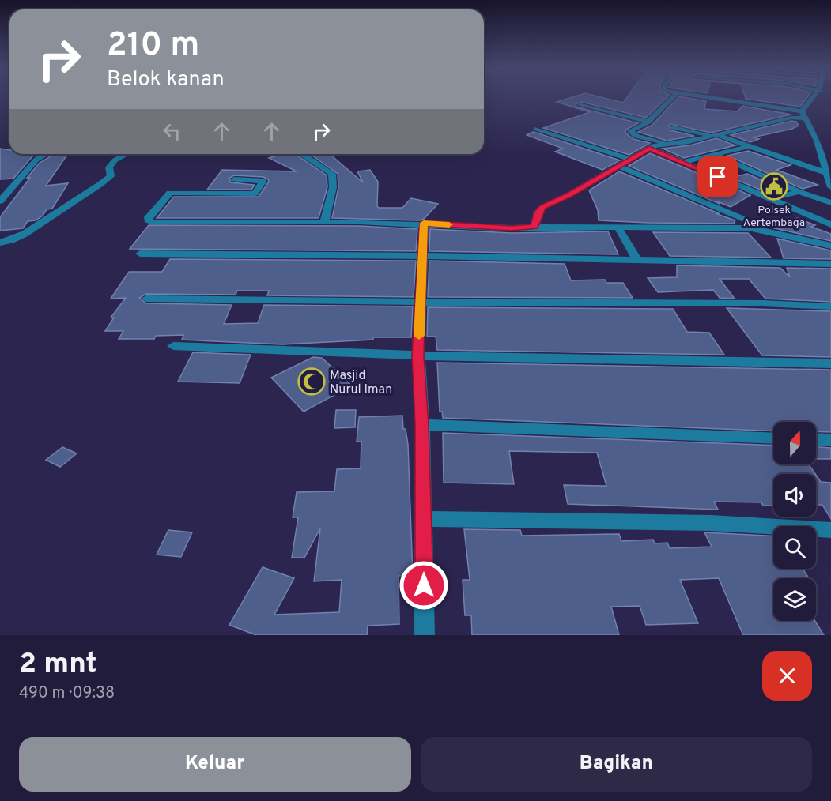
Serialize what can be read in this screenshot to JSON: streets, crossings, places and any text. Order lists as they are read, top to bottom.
{
  "places": {
    "public building": ["Polsek Aertembaga"],
    "mosque": ["Masjid Nurul Iman"]
  },
  "north": "top",
  "page": {
    "turn": ["210 m", "Belok kanan"],
    "heading": ["2 mnt", "490 m · 09:38"],
    "buttons": ["Keluar", "Bagikan"]
  }
}
